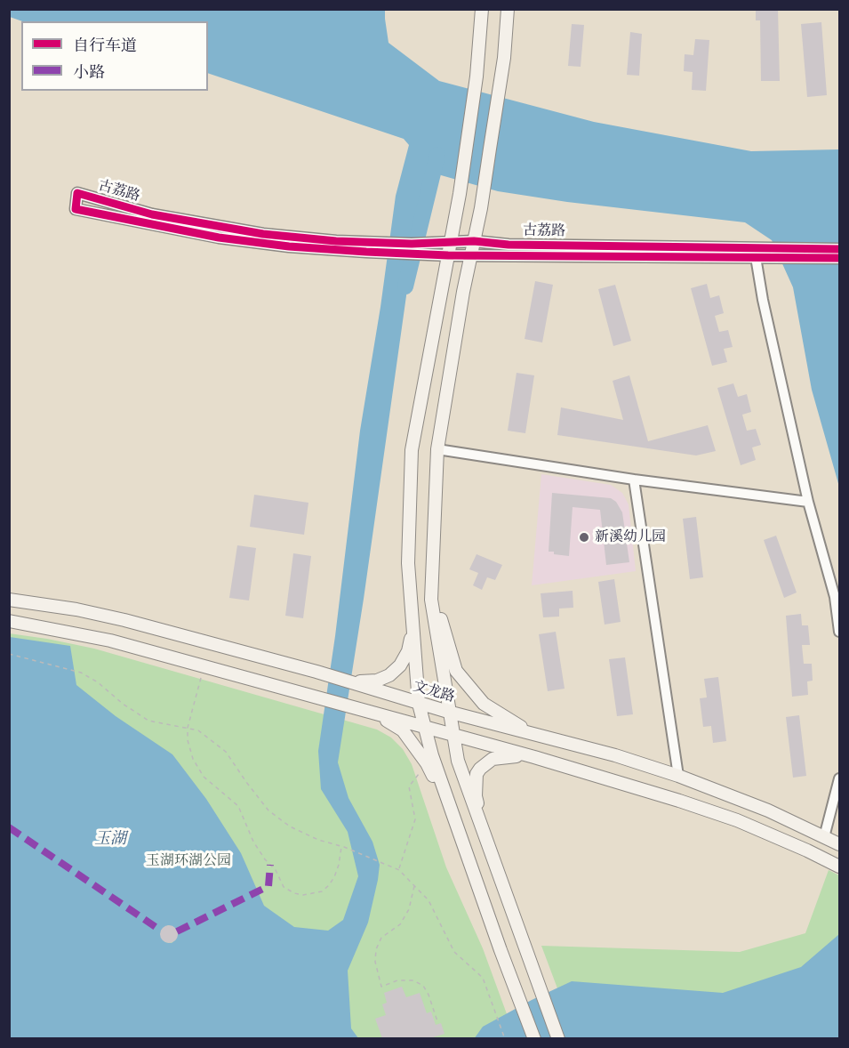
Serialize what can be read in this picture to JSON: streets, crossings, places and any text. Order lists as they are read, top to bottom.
{
  "streets": {
    "main road": ["文龙路"],
    "street": ["古荔路"]
  },
  "water": ["玉湖"],
  "parks": ["玉湖环湖公园"],
  "places": ["新溪幼儿园"],
  "legend": ["自行车道", "小路"]
}
